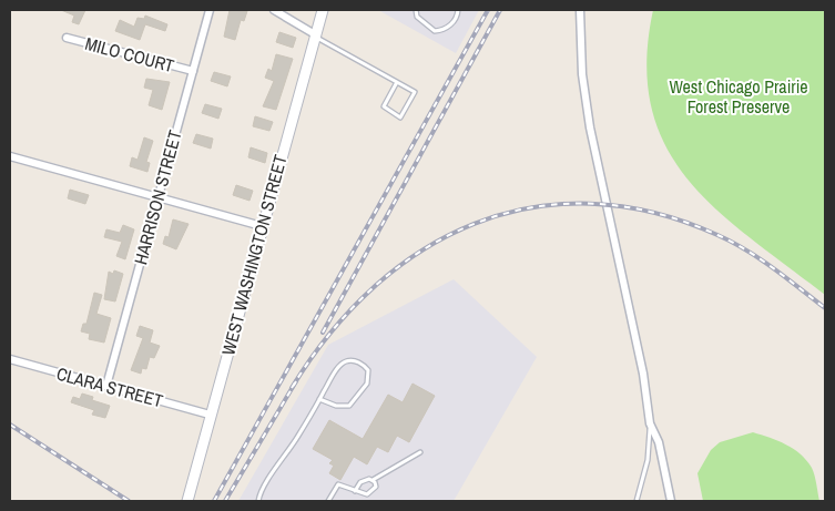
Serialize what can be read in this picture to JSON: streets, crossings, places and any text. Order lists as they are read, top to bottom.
{
  "streets": {
    "main road": ["WEST WASHINGTON STREET"],
    "street": ["MILO COURT", "HARRISON STREET", "CLARA STREET"]
  },
  "crossings": [
    ["MILO COURT", "HARRISON STREET"],
    ["HARRISON STREET", "CLARA STREET"],
    ["WEST WASHINGTON STREET", "CLARA STREET"]
  ],
  "parks": ["West Chicago Prairie Forest Preserve"]
}
